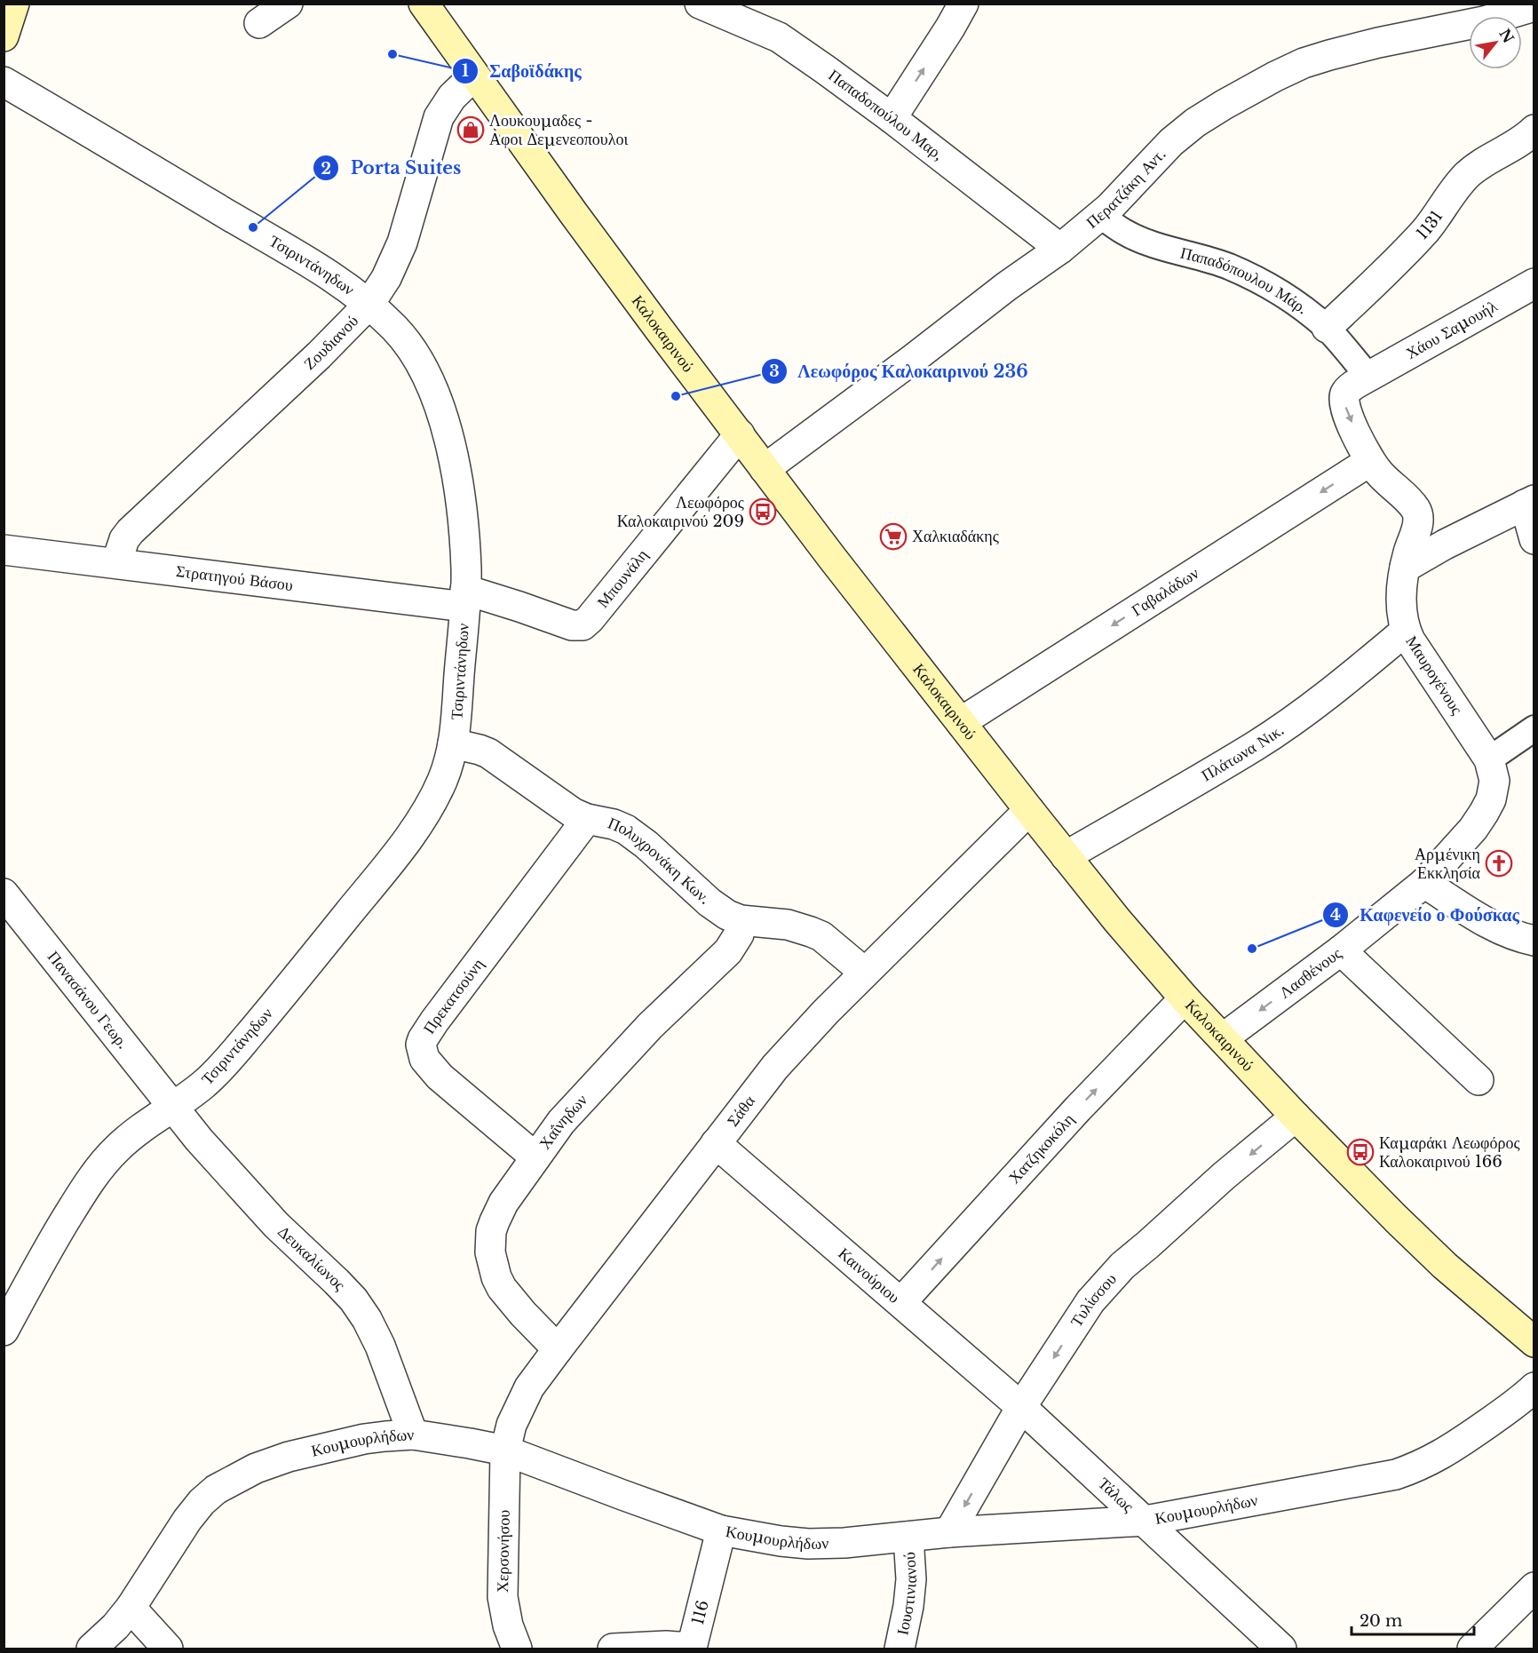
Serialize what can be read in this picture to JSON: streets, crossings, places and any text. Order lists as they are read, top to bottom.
{
  "streets": {
    "main road": ["Καλοκαιρινού"],
    "street": [
      "Παπαδοπούλου Μαρ,",
      "Περατζάκη Αντ.",
      "1131",
      "Τσιριντάνηδων",
      "Χάου Σαμουήλ",
      "Ζουδιανού",
      "Στρατηγού Βάσου",
      "Μπουνάλη",
      "Γαβαλάδων",
      "Μαυρογένους",
      "Πλάτωνα Νικ.",
      "Πολυχρονάκη Κων.",
      "Λασθένους",
      "Πρεκατσούνη",
      "Πανασάνου Γεωρ.",
      "Σάθα",
      "Χαΐνηδων",
      "Χατζηκοκόλη",
      "Δευκαλίωνος",
      "Καινούριου",
      "Τυλίσσου",
      "Κουμουρλήδων",
      "Τάλως",
      "Χερσονήσου",
      "Ιουστινιανού",
      "116"
    ],
    "lane": ["Παπαδόπουλου Μάρ."]
  },
  "crossings": [
    ["Παπαδοπούλου Μαρ,", "Περατζάκη Αντ."],
    ["Περατζάκη Αντ.", "Παπαδόπουλου Μάρ."],
    ["Περατζάκη Αντ.", "Καλοκαιρινού"],
    ["1131", "Παπαδόπουλου Μάρ."],
    ["Τσιριντάνηδων", "Ζουδιανού"],
    ["Τσιριντάνηδων", "Στρατηγού Βάσου"],
    ["Τσιριντάνηδων", "Μπουνάλη"],
    ["Τσιριντάνηδων", "Πολυχρονάκη Κων."],
    ["Τσιριντάνηδων", "Πανασάνου Γεωρ."],
    ["Τσιριντάνηδων", "Δευκαλίωνος"],
    ["Παπαδόπουλου Μάρ.", "Χάου Σαμουήλ"],
    ["Παπαδόπουλου Μάρ.", "Μαυρογένους"],
    ["Χάου Σαμουήλ", "Μαυρογένους"],
    ["Καλοκαιρινού", "Ζουδιανού"],
    ["Καλοκαιρινού", "Μπουνάλη"],
    ["Καλοκαιρινού", "Γαβαλάδων"],
    ["Καλοκαιρινού", "Πλάτωνα Νικ."],
    ["Καλοκαιρινού", "Λασθένους"],
    ["Καλοκαιρινού", "Σάθα"],
    ["Καλοκαιρινού", "Χατζηκοκόλη"],
    ["Καλοκαιρινού", "Τυλίσσου"],
    ["Ζουδιανού", "Στρατηγού Βάσου"],
    ["Στρατηγού Βάσου", "Μπουνάλη"],
    ["Γαβαλάδων", "Μαυρογένους"],
    ["Μαυρογένους", "Πλάτωνα Νικ."],
    ["Μαυρογένους", "Λασθένους"],
    ["Πολυχρονάκη Κων.", "Πρεκατσούνη"],
    ["Πολυχρονάκη Κων.", "Σάθα"],
    ["Πολυχρονάκη Κων.", "Χαΐνηδων"],
    ["Πρεκατσούνη", "Χαΐνηδων"],
    ["Πανασάνου Γεωρ.", "Δευκαλίωνος"],
    ["Σάθα", "Χαΐνηδων"],
    ["Σάθα", "Καινούριου"],
    ["Σάθα", "Κουμουρλήδων"],
    ["Σάθα", "Χερσονήσου"],
    ["Χατζηκοκόλη", "Καινούριου"],
    ["Δευκαλίωνος", "Κουμουρλήδων"],
    ["Καινούριου", "Τυλίσσου"],
    ["Καινούριου", "Τάλως"],
    ["Τυλίσσου", "Κουμουρλήδων"],
    ["Τυλίσσου", "Τάλως"],
    ["Κουμουρλήδων", "Τάλως"],
    ["Κουμουρλήδων", "Χερσονήσου"],
    ["Κουμουρλήδων", "Ιουστινιανού"],
    ["Κουμουρλήδων", "116"]
  ],
  "one_way": [
    "Γαβαλάδων",
    "Λασθένους",
    "Χατζηκοκόλη",
    "Τυλίσσου"
  ],
  "places": {
    "other": [
      "Σαβοϊδάκης",
      "Porta Suites",
      "Λεωφόρος Καλοκαιρινού 236",
      "Καφενείο ο Φούσκας"
    ],
    "shop": ["Λουκουμαδες - Αφοι Δεμενεοπουλοι"],
    "bus stop": ["Λεωφόρος Καλοκαιρινού 209", "Καμαράκι Λεωφόρος Καλοκαιρινού 166"],
    "supermarket": ["Χαλκιαδάκης"],
    "church": ["Αρμένικη Εκκλησία"]
  },
  "scale_bar": "20 m",
  "north": "top right"
}
